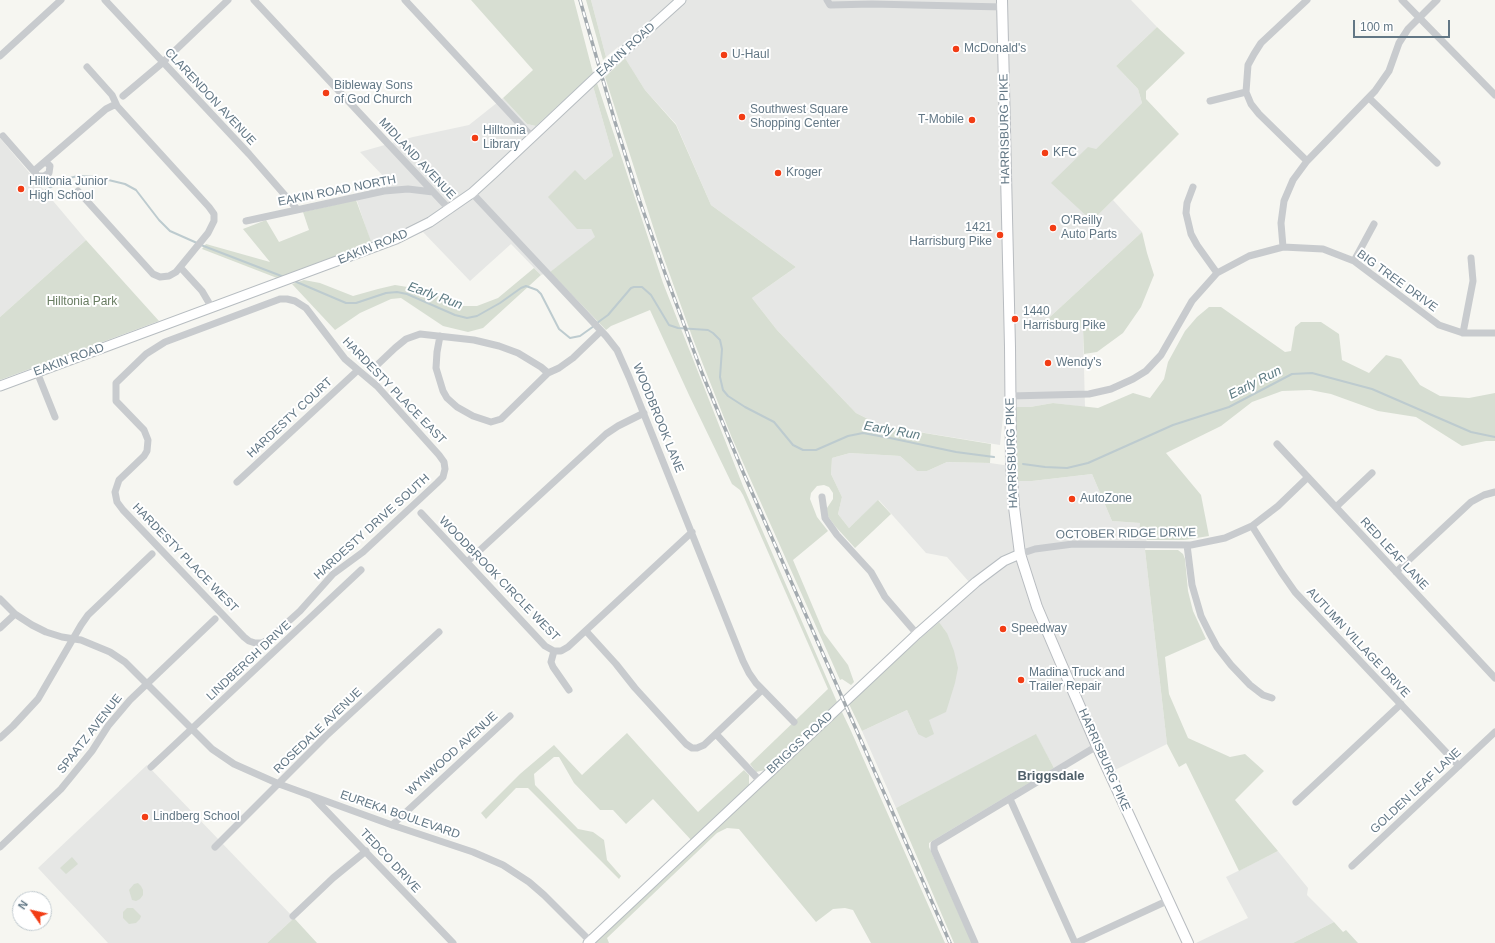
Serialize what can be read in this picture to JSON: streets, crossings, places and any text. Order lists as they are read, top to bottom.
{
  "streets": {
    "main road": ["HARRISBURG PIKE"],
    "street": [
      "EAKIN ROAD",
      "CLARENDON AVENUE",
      "MIDLAND AVENUE",
      "EAKIN ROAD NORTH",
      "BIG TREE DRIVE",
      "HARDESTY PLACE EAST",
      "HARDESTY COURT",
      "WOODBROOK LANE",
      "HARDESTY DRIVE SOUTH",
      "OCTOBER RIDGE DRIVE",
      "RED LEAF LANE",
      "HARDESTY PLACE WEST",
      "WOODBROOK CIRCLE WEST",
      "AUTUMN VILLAGE DRIVE",
      "LINDBERGH DRIVE",
      "ROSEDALE AVENUE",
      "SPAATZ AVENUE",
      "BRIGGS ROAD",
      "WYNWOOD AVENUE",
      "GOLDEN LEAF LANE",
      "EUREKA BOULEVARD",
      "TEDCO DRIVE"
    ]
  },
  "crossings": [
    ["EAKIN ROAD", "MIDLAND AVENUE"],
    ["EAKIN ROAD", "WOODBROOK LANE"],
    ["CLARENDON AVENUE", "EAKIN ROAD NORTH"],
    ["HARRISBURG PIKE", "BIG TREE DRIVE"],
    ["HARRISBURG PIKE", "OCTOBER RIDGE DRIVE"],
    ["HARRISBURG PIKE", "BRIGGS ROAD"],
    ["MIDLAND AVENUE", "EAKIN ROAD NORTH"],
    ["HARDESTY PLACE EAST", "HARDESTY COURT"],
    ["HARDESTY PLACE EAST", "HARDESTY DRIVE SOUTH"],
    ["HARDESTY PLACE EAST", "HARDESTY PLACE WEST"],
    ["WOODBROOK LANE", "WOODBROOK CIRCLE WEST"],
    ["HARDESTY DRIVE SOUTH", "HARDESTY PLACE WEST"],
    ["OCTOBER RIDGE DRIVE", "RED LEAF LANE"],
    ["OCTOBER RIDGE DRIVE", "AUTUMN VILLAGE DRIVE"],
    ["OCTOBER RIDGE DRIVE", "BRIGGS ROAD"],
    ["AUTUMN VILLAGE DRIVE", "GOLDEN LEAF LANE"],
    ["LINDBERGH DRIVE", "EUREKA BOULEVARD"],
    ["ROSEDALE AVENUE", "EUREKA BOULEVARD"],
    ["SPAATZ AVENUE", "EUREKA BOULEVARD"],
    ["BRIGGS ROAD", "EUREKA BOULEVARD"],
    ["WYNWOOD AVENUE", "EUREKA BOULEVARD"],
    ["EUREKA BOULEVARD", "TEDCO DRIVE"]
  ],
  "districts": ["Briggsdale"],
  "water": ["Early Run"],
  "parks": ["Hilltonia Park"],
  "places": [
    "McDonald's",
    "U-Haul",
    "Bibleway Sons of God Church",
    "Southwest Square Shopping Center",
    "T-Mobile",
    "Hilltonia Library",
    "KFC",
    "Kroger",
    "Hilltonia Junior High School",
    "O'Reilly Auto Parts",
    "1421 Harrisburg Pike",
    "1440 Harrisburg Pike",
    "Wendy's",
    "AutoZone",
    "Speedway",
    "Madina Truck and Trailer Repair",
    "Lindberg School"
  ],
  "scale_bar": "100 m",
  "north": "top left"
}
